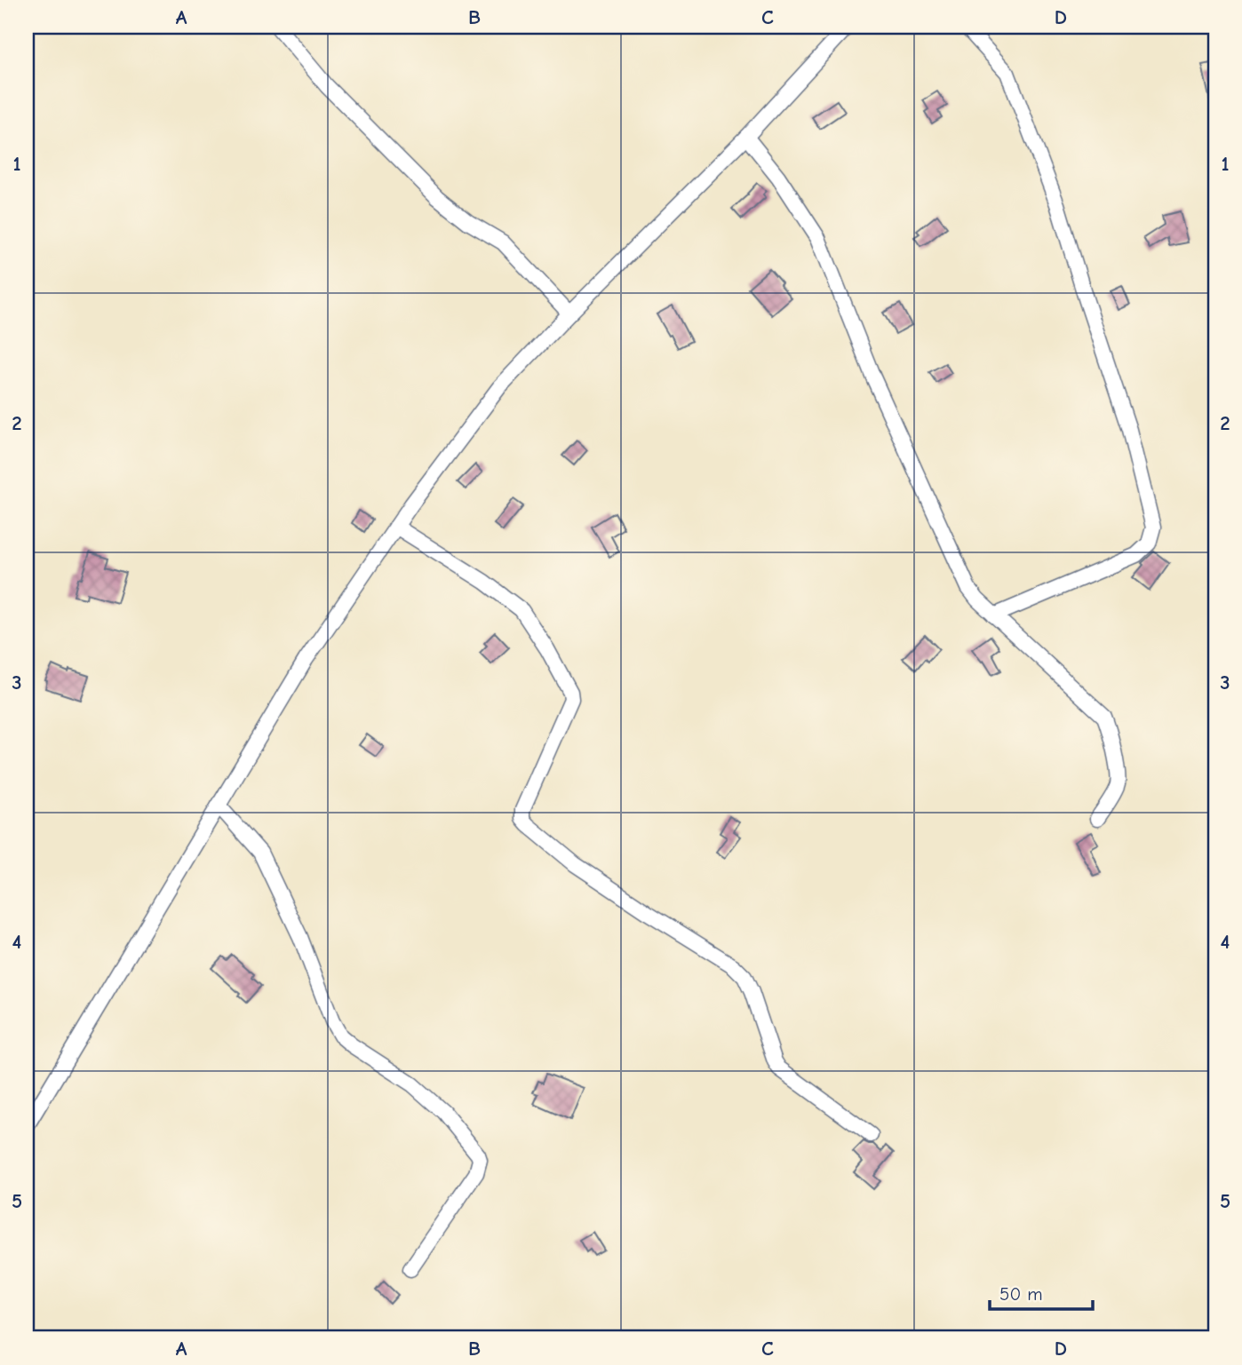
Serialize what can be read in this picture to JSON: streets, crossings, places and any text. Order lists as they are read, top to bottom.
{
  "scale_bar": "50 m",
  "grid": {
    "columns": [
      "A",
      "B",
      "C",
      "D"
    ],
    "rows": [
      "1",
      "2",
      "3",
      "4",
      "5"
    ]
  }
}
